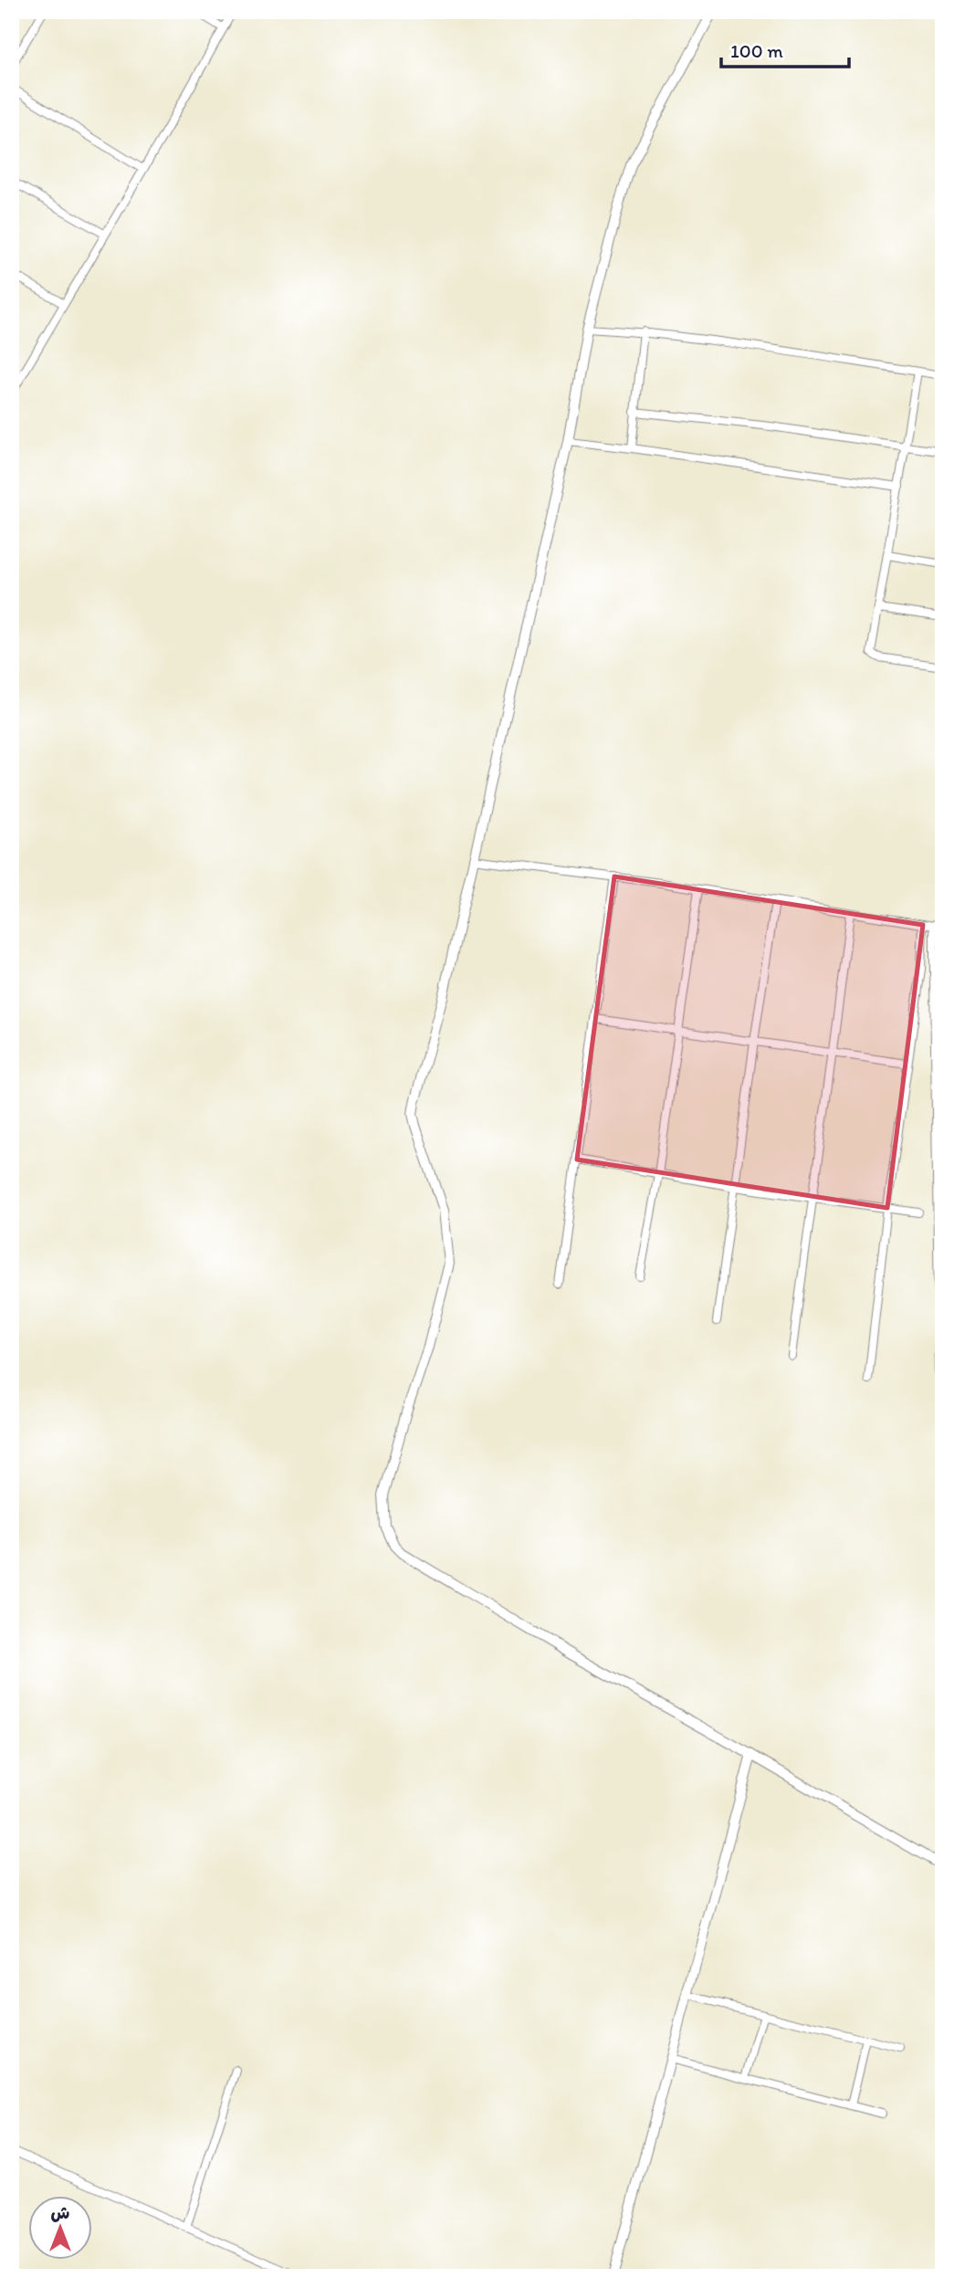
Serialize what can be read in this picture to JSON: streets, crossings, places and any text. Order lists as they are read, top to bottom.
{
  "scale_bar": "100 m",
  "north": "top"
}
